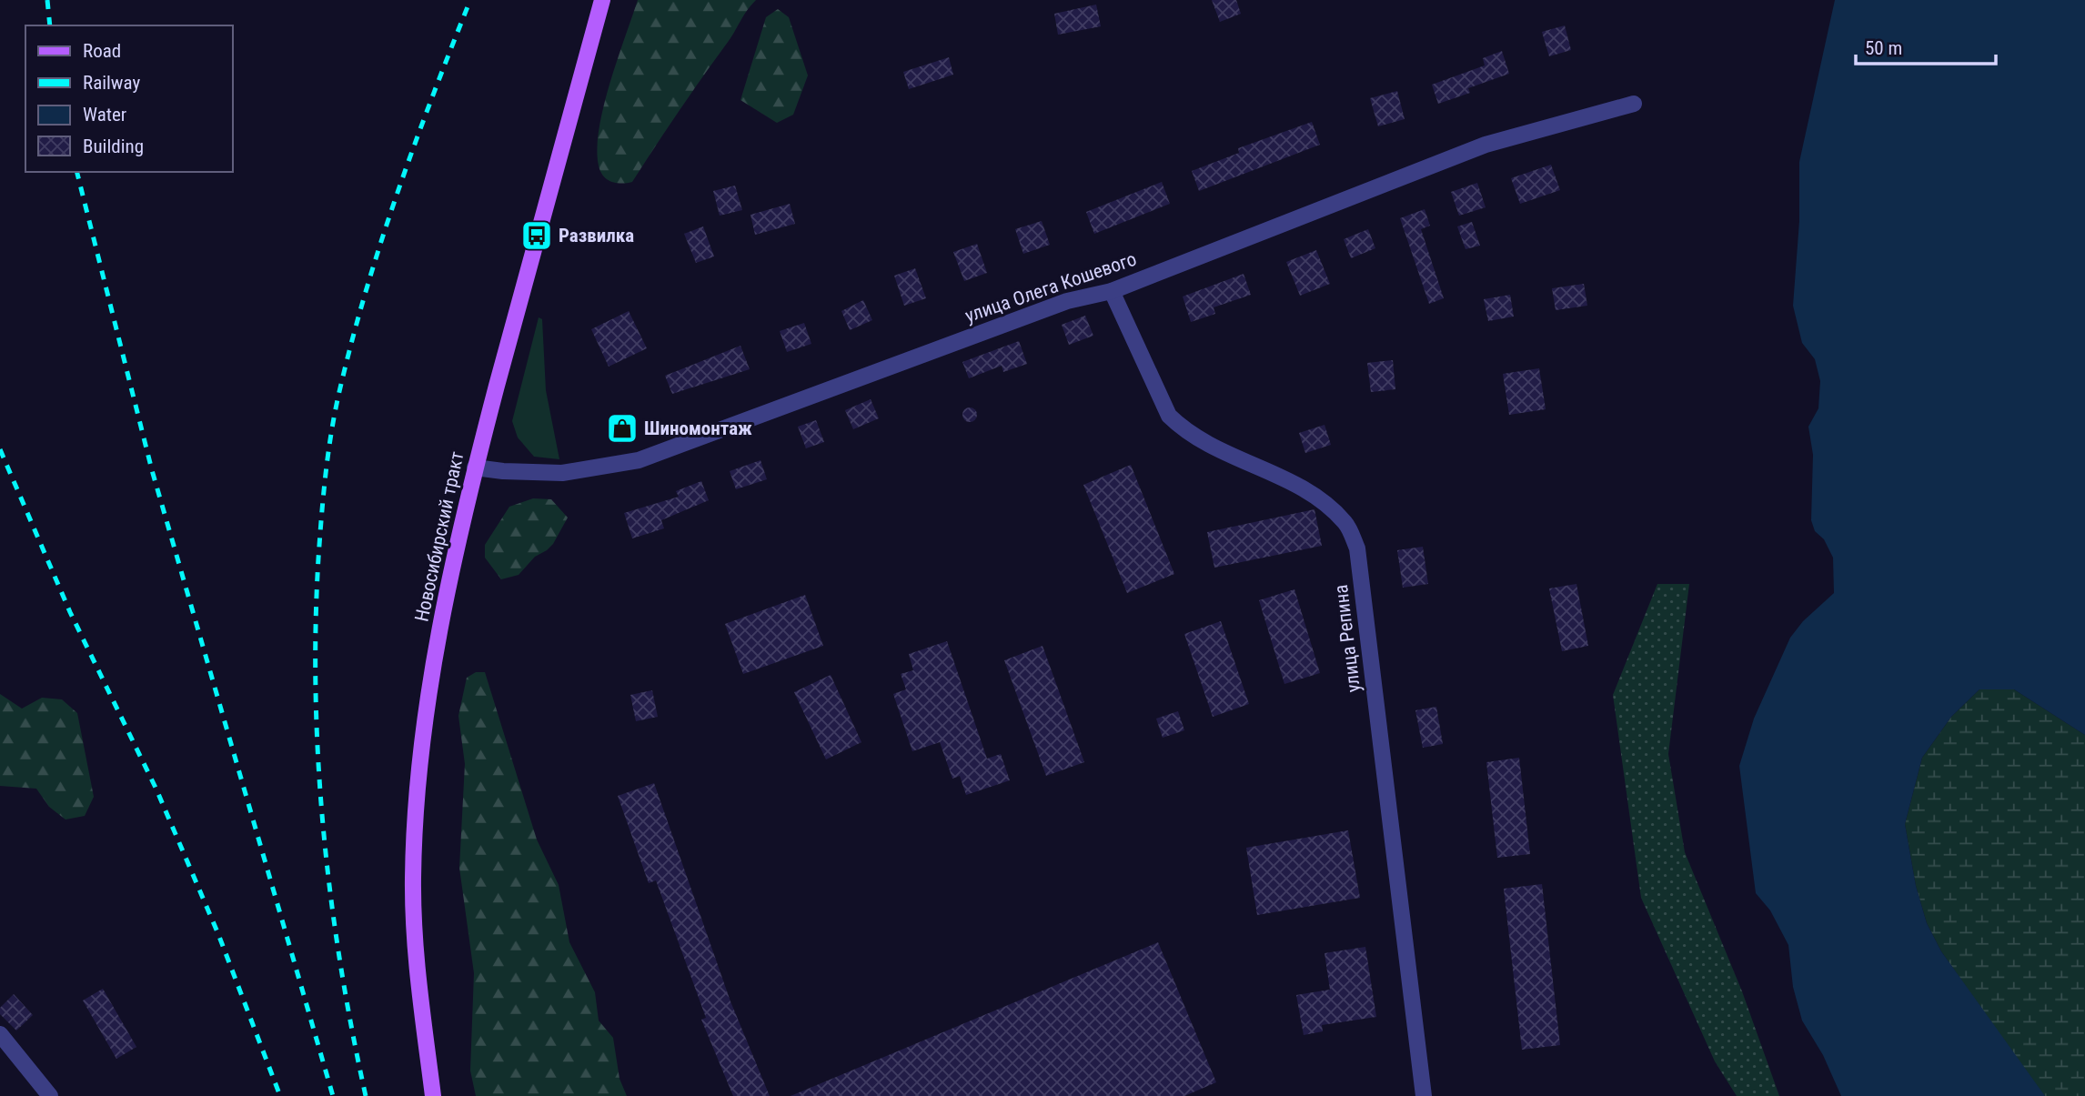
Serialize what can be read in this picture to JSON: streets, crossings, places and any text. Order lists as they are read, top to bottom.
{
  "streets": {
    "main road": ["Новосибирский тракт"],
    "street": ["улица Олега Кошевого", "улица Репина"]
  },
  "crossings": [
    ["улица Олега Кошевого", "Новосибирский тракт"],
    ["улица Олега Кошевого", "улица Репина"]
  ],
  "places": {
    "bus stop": ["Развилка"],
    "shop": ["Шиномонтаж"]
  },
  "legend": [
    "Road",
    "Railway",
    "Water",
    "Building"
  ],
  "scale_bar": "50 m"
}
